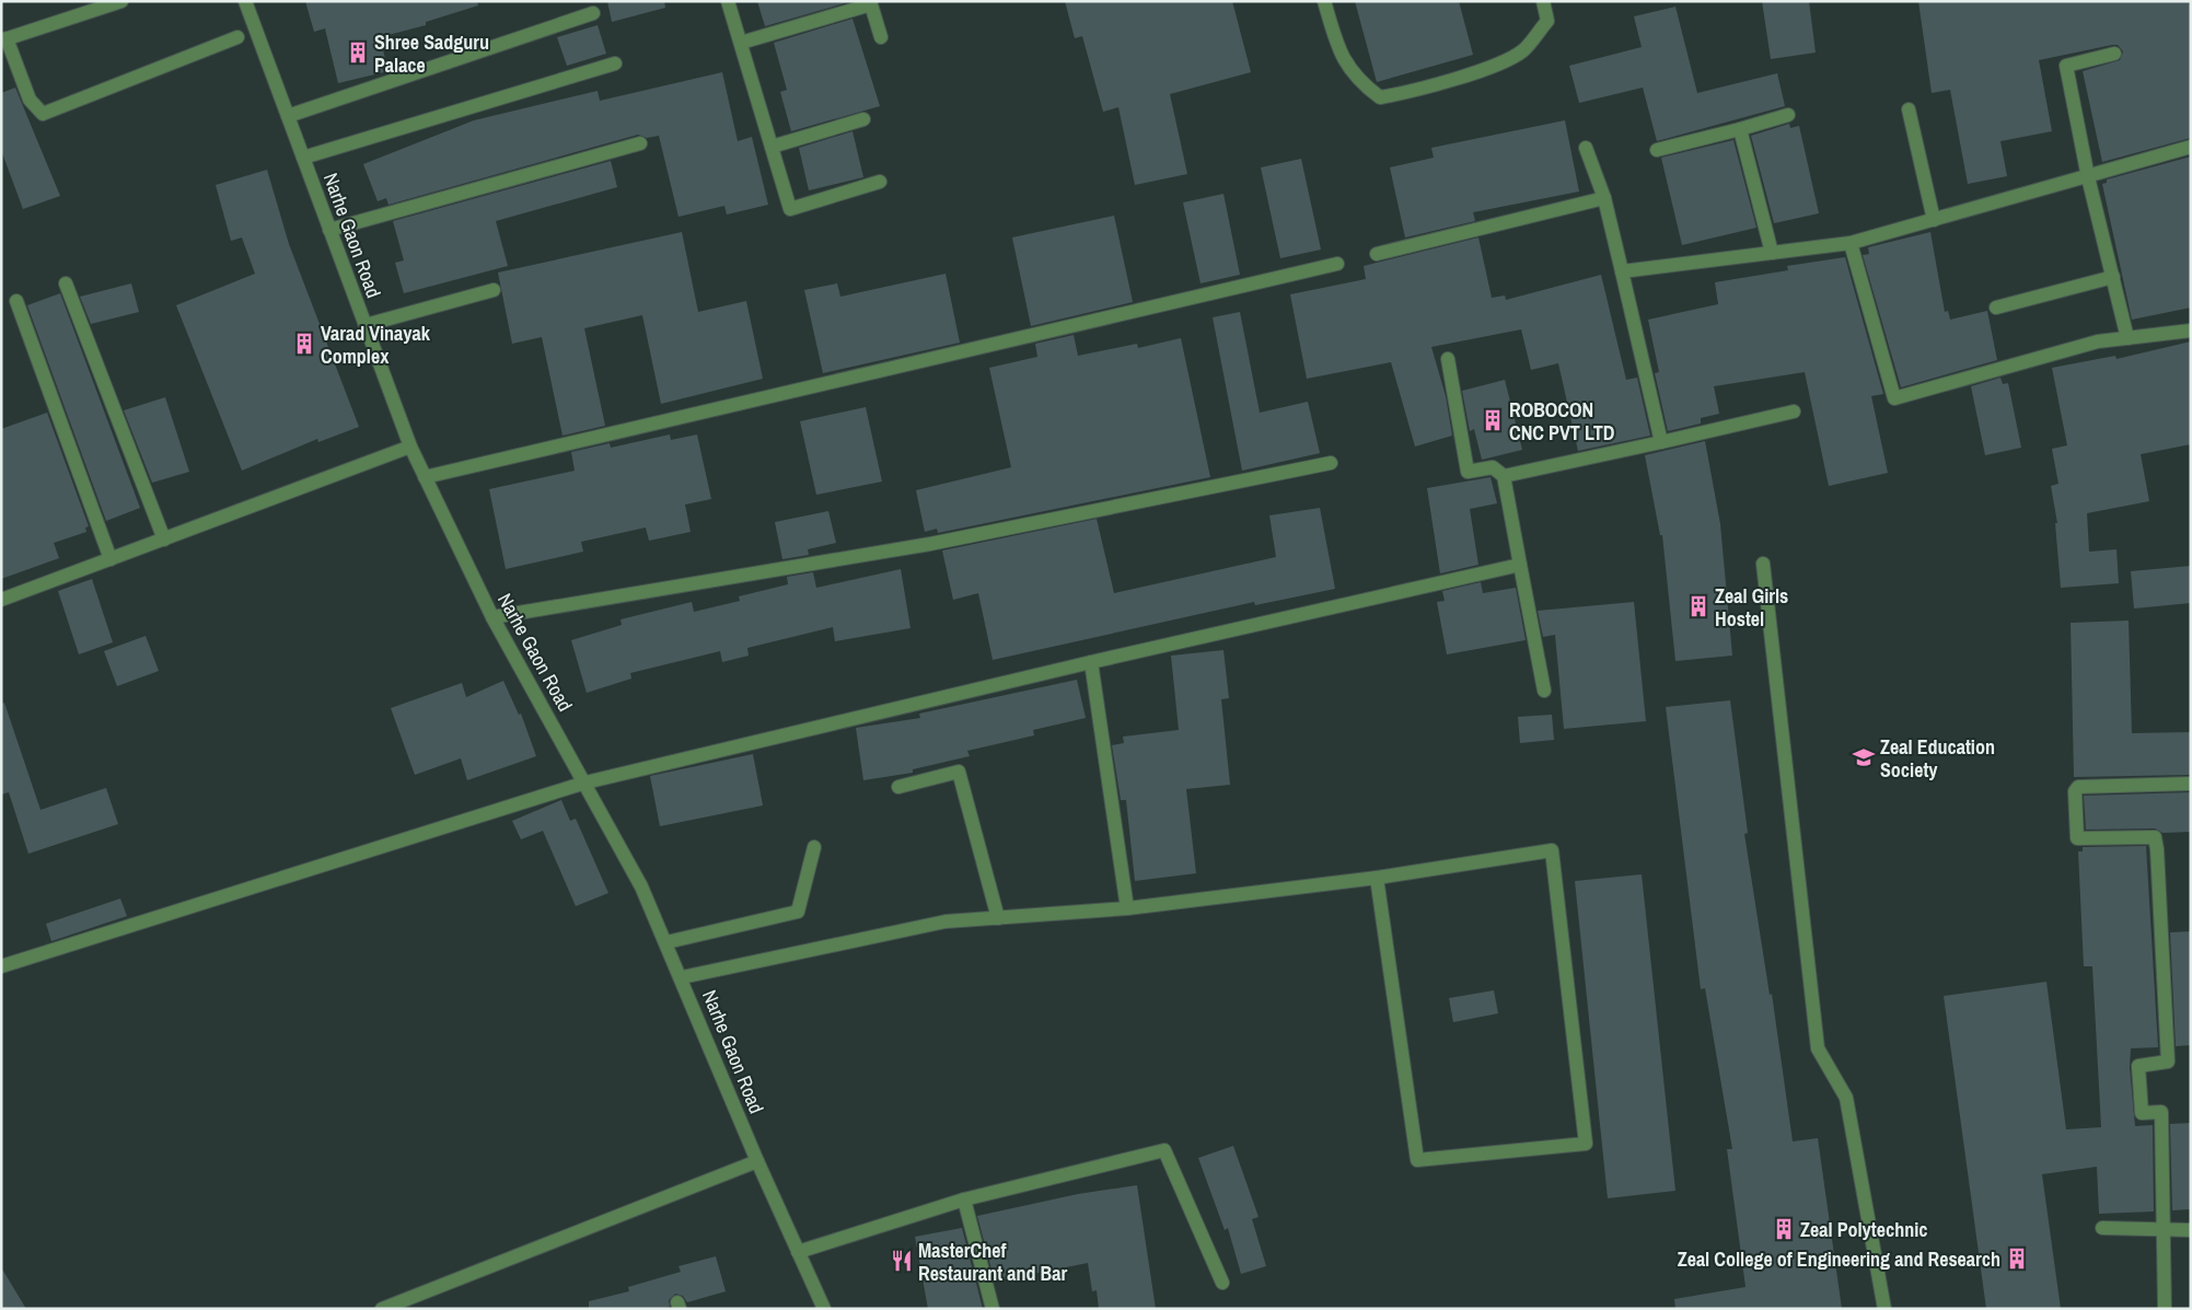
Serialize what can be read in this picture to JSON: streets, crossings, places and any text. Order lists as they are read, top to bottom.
{
  "streets": {
    "street": ["Narhe Gaon Road"]
  },
  "places": {
    "building": [
      "Shree Sadguru Palace",
      "Varad Vinayak Complex",
      "ROBOCON CNC PVT LTD",
      "Zeal Girls Hostel",
      "Zeal Polytechnic",
      "Zeal College of Engineering and Research"
    ],
    "school or university": ["Zeal Education Society"],
    "restaurant": ["MasterChef Restaurant and Bar"]
  }
}
